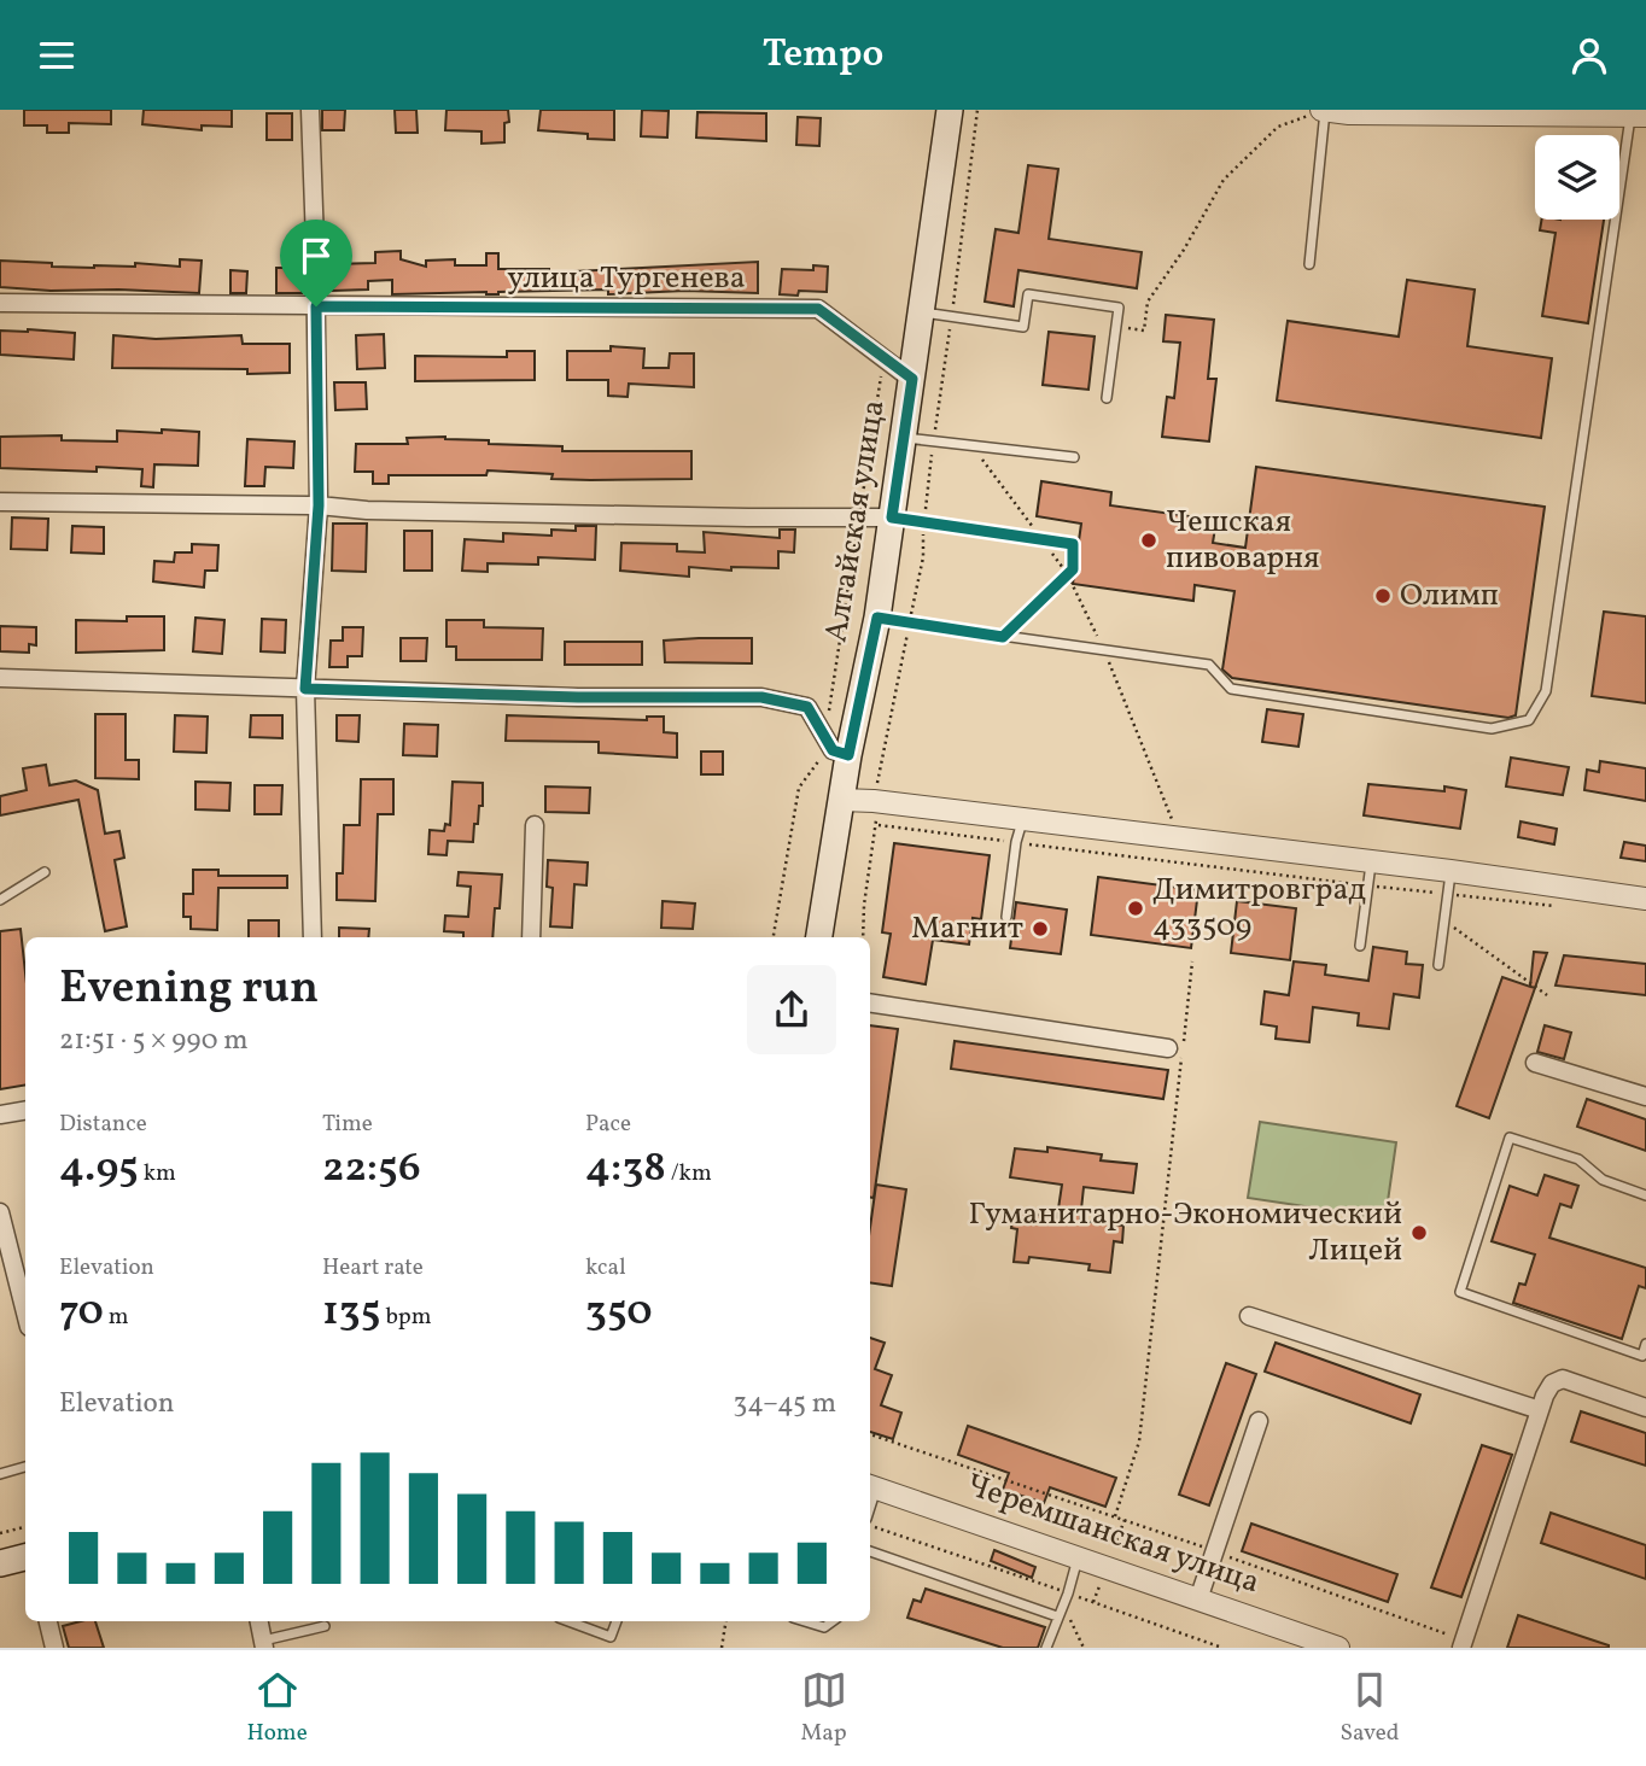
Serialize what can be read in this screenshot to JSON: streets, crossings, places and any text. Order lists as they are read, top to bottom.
{
  "streets": {
    "main road": ["Алтайская улица"],
    "street": ["улица Тургенева", "Черемшанская улица"]
  },
  "crossings": [
    ["улица Тургенева", "Алтайская улица"]
  ],
  "places": [
    "Чешская пивоварня",
    "Олимп",
    "Димитровград 433509",
    "Магнит",
    "Гуманитарно-Экономический Лицей"
  ],
  "page": {
    "header": "Tempo",
    "heading": ["Evening run", "21:51 · 5 × 990 m"],
    "stats": [
      ["Distance", "4.95 km"],
      ["Time", "22:56"],
      ["Pace", "4:38 /km"],
      ["Elevation", "70 m"],
      ["Heart rate", "135 bpm"],
      ["kcal", "350"]
    ],
    "chart": ["Elevation", "34–45 m"],
    "tabs": ["Home", "Map", "Saved"]
  }
}
